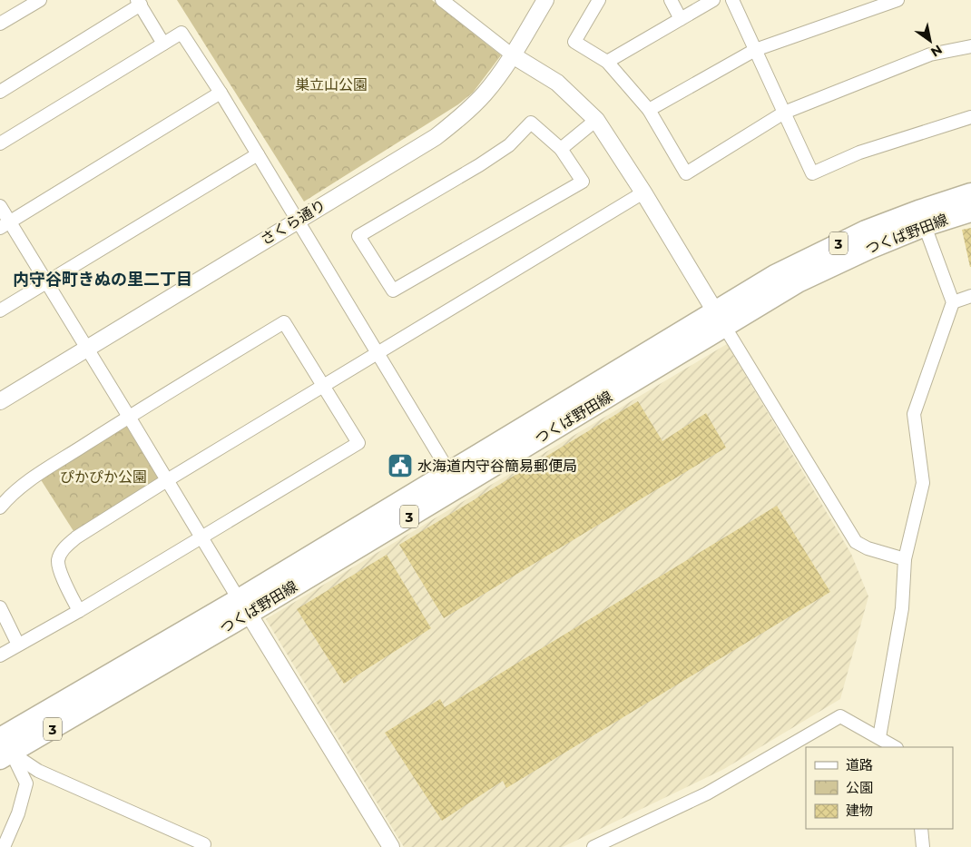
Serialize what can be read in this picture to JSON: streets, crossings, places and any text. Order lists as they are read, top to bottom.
{
  "streets": {
    "main road": ["つくば野田線", "3"],
    "street": ["さくら通り"]
  },
  "districts": ["内守谷町きぬの里二丁目"],
  "parks": ["巣立山公園", "ぴかぴか公園"],
  "places": {
    "public building": ["水海道内守谷簡易郵便局"]
  },
  "legend": ["道路", "公園", "建物"],
  "north": "bottom right"
}
